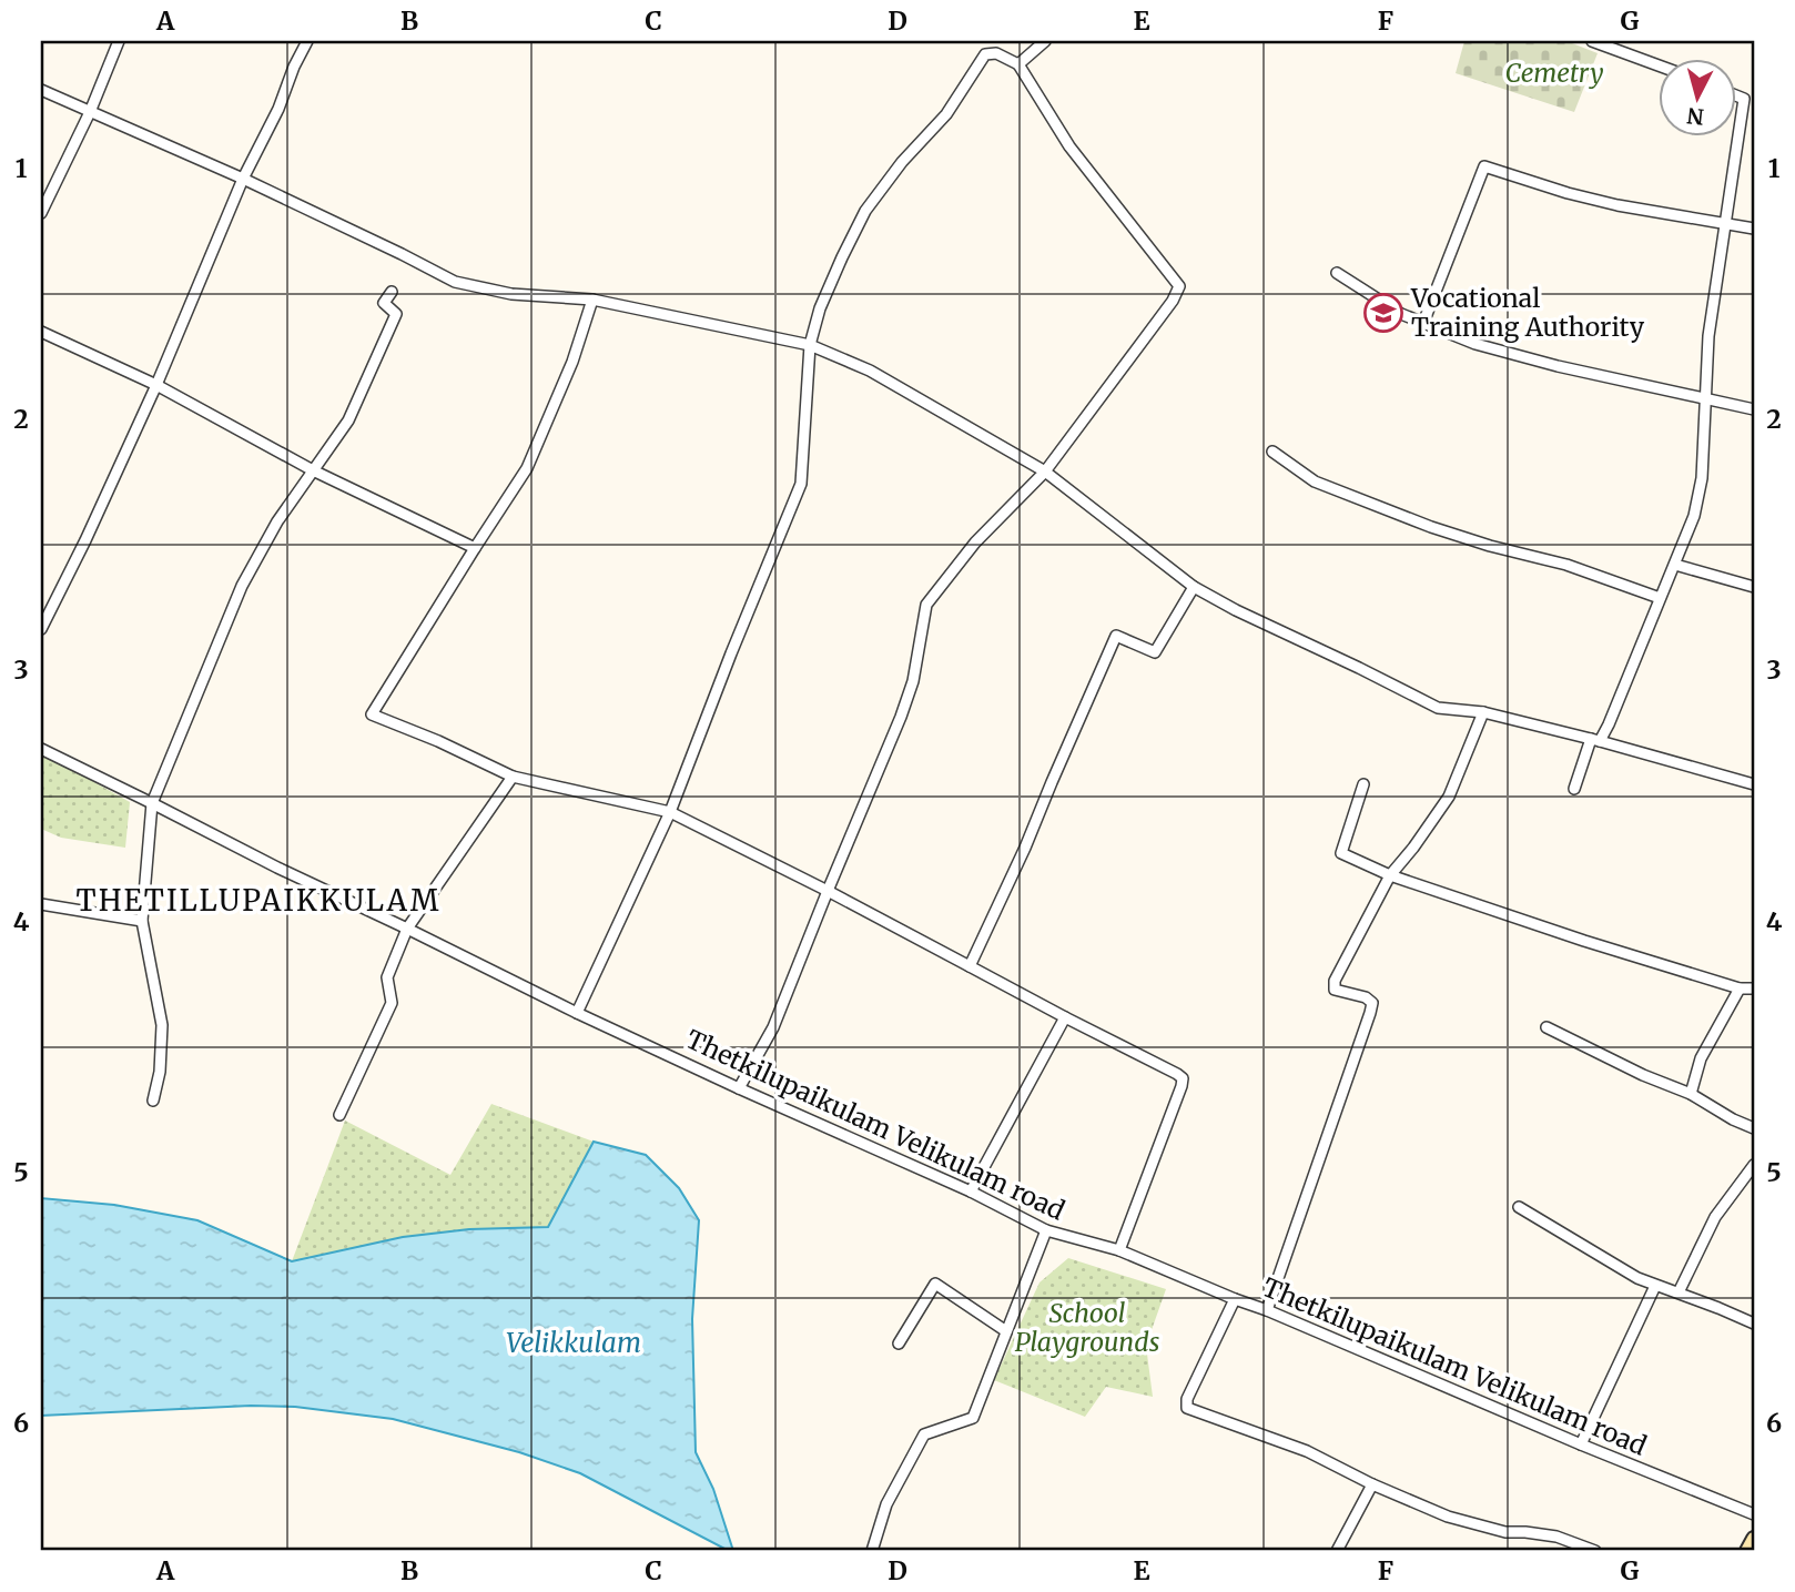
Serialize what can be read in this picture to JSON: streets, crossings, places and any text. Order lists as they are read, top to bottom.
{
  "streets": {
    "street": ["Thetkilupaikulam Velikulam road"]
  },
  "districts": ["THETILLUPAIKKULAM"],
  "water": ["Velikkulam"],
  "parks": ["Cemetry", "School Playgrounds"],
  "places": {
    "school or university": ["Vocational Training Authority"]
  },
  "north": "bottom",
  "grid": {
    "columns": [
      "A",
      "B",
      "C",
      "D",
      "E",
      "F",
      "G"
    ],
    "rows": [
      "1",
      "2",
      "3",
      "4",
      "5",
      "6"
    ]
  }
}
